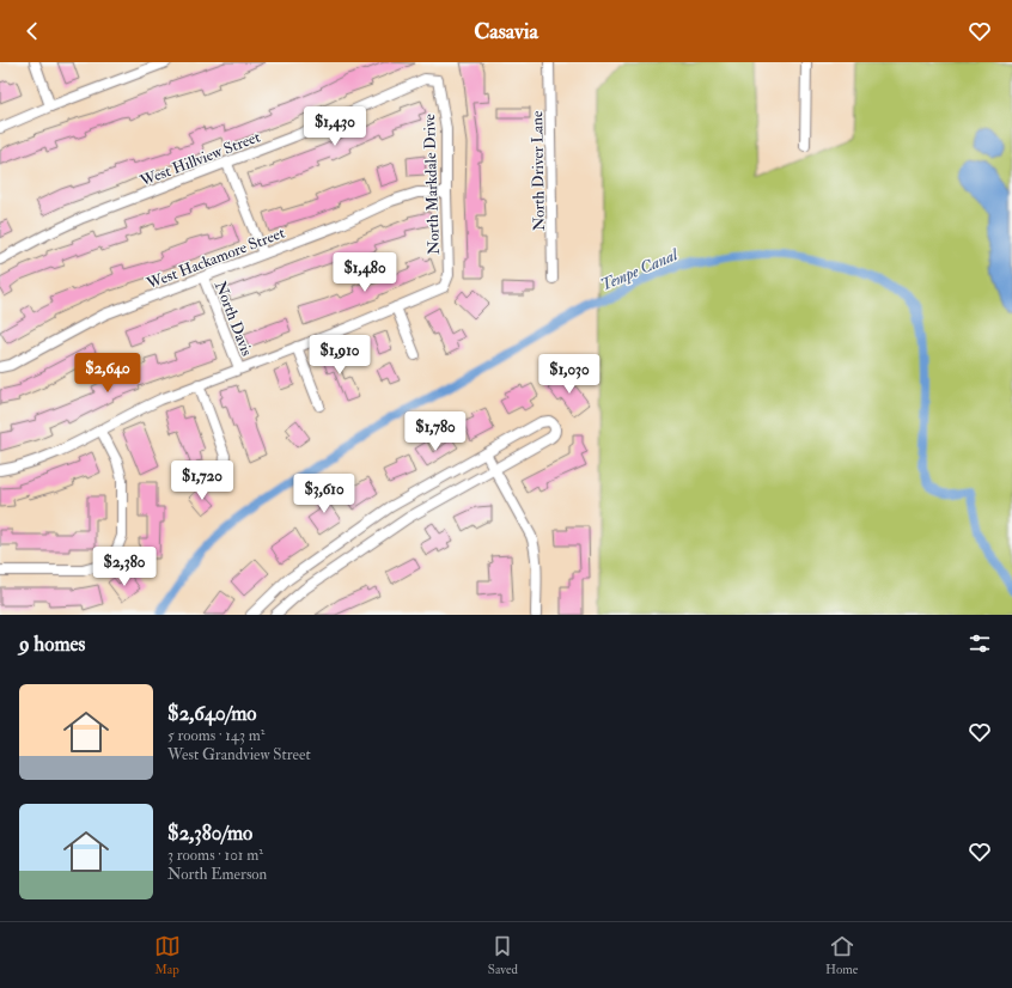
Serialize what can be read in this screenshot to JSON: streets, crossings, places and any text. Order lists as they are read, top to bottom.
{
  "streets": {
    "street": [
      "West Hillview Street",
      "North Driver Lane",
      "North Markdale Drive",
      "West Hackamore Street",
      "North Davis"
    ]
  },
  "crossings": [
    ["West Hillview Street", "North Markdale Drive"],
    ["North Markdale Drive", "West Hackamore Street"],
    ["West Hackamore Street", "North Davis"]
  ],
  "water": ["Tempe Canal"],
  "page": {
    "header": "Casavia",
    "price": [
      "$1,430",
      "$1,480",
      "$1,910",
      "$2,640",
      "$1,030",
      "$1,780",
      "$1,720",
      "$3,610",
      "$2,380"
    ],
    "heading": "9 homes",
    "list": [
      {
        "name": "$2,640/mo",
        "note": "5 rooms · 143 m² · West Grandview Street"
      },
      {
        "name": "$2,380/mo",
        "note": "3 rooms · 101 m² · North Emerson"
      }
    ],
    "tabs": ["Map", "Saved", "Home"]
  }
}
